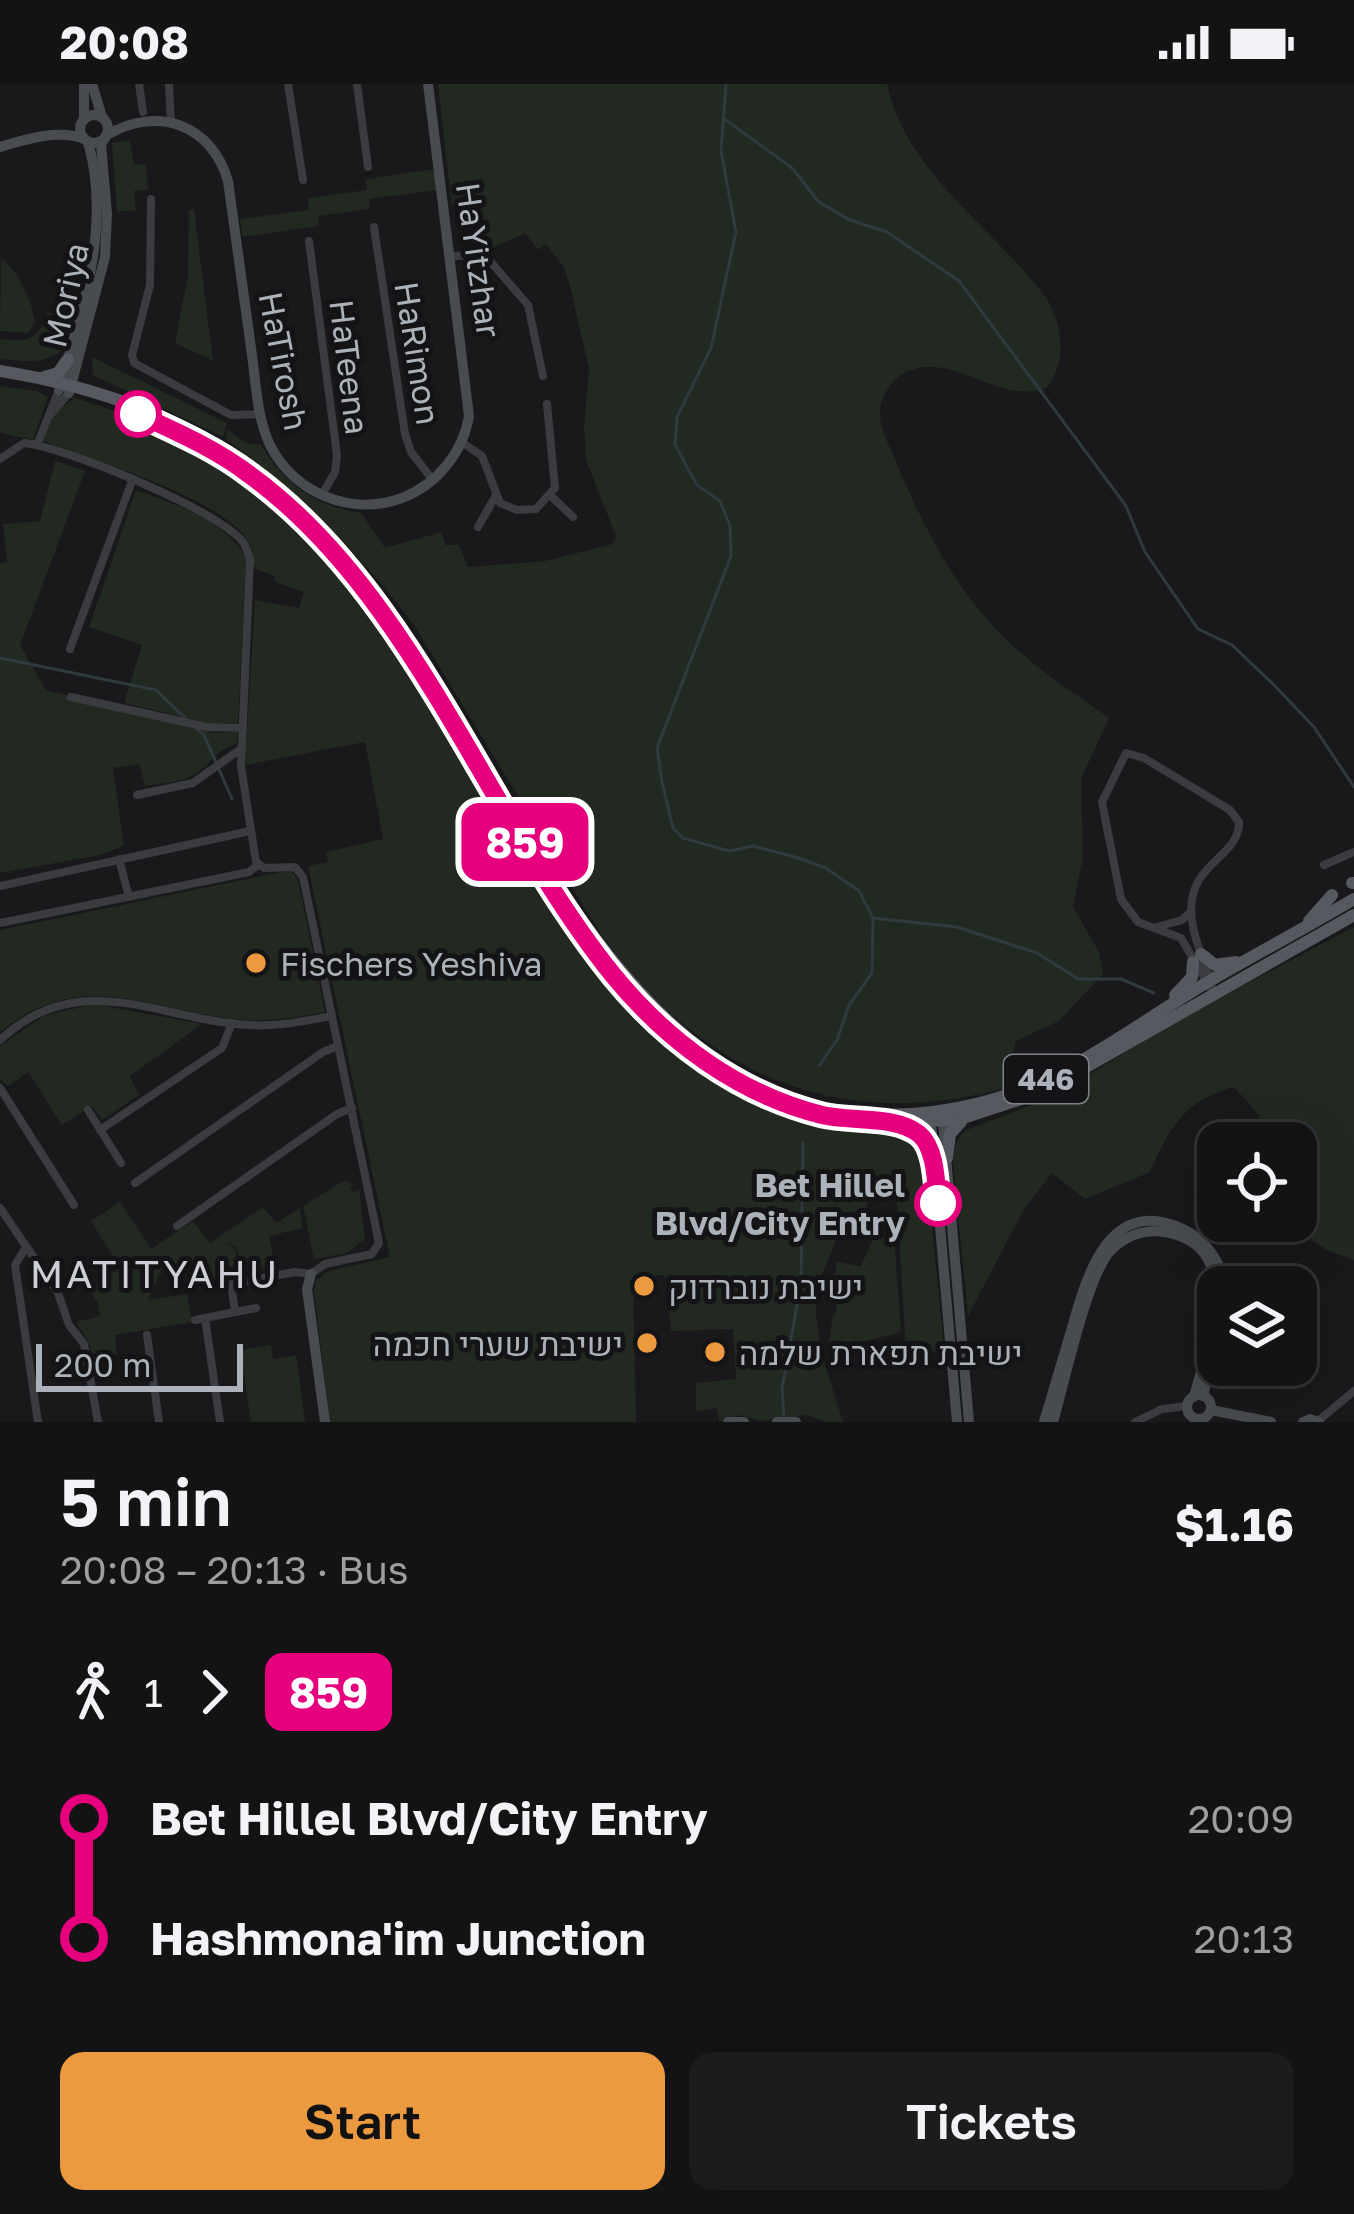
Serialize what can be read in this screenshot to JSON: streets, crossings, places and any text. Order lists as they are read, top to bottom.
{
  "streets": {
    "main road": ["446"],
    "street": [
      "HaYitzhar",
      "Moriya",
      "HaRimon",
      "HaTirosh",
      "HaTeena"
    ]
  },
  "crossings": [
    ["Moriya", "446"],
    ["HaTirosh", "HaTeena"]
  ],
  "districts": ["MATITYAHU"],
  "places": [
    "Fischers Yeshiva",
    "Bet Hillel Blvd/City Entry",
    "ישיבת נוברדוק",
    "ישיבת שערי חכמה",
    "ישיבת תפארת שלמה"
  ],
  "lines": ["bus line 859"],
  "scale_bar": "200 m",
  "page": {
    "status": "20:08",
    "on_map": "859",
    "scale": "200 m",
    "heading": ["5 min", "20:08 – 20:13 · Bus", "$1.16"],
    "legs": ["1", "859"],
    "list": [
      {
        "name": "Bet Hillel Blvd/City Entry",
        "value": "20:09"
      },
      {
        "name": "Hashmona'im Junction",
        "value": "20:13"
      }
    ],
    "buttons": ["Start", "Tickets"]
  }
}
